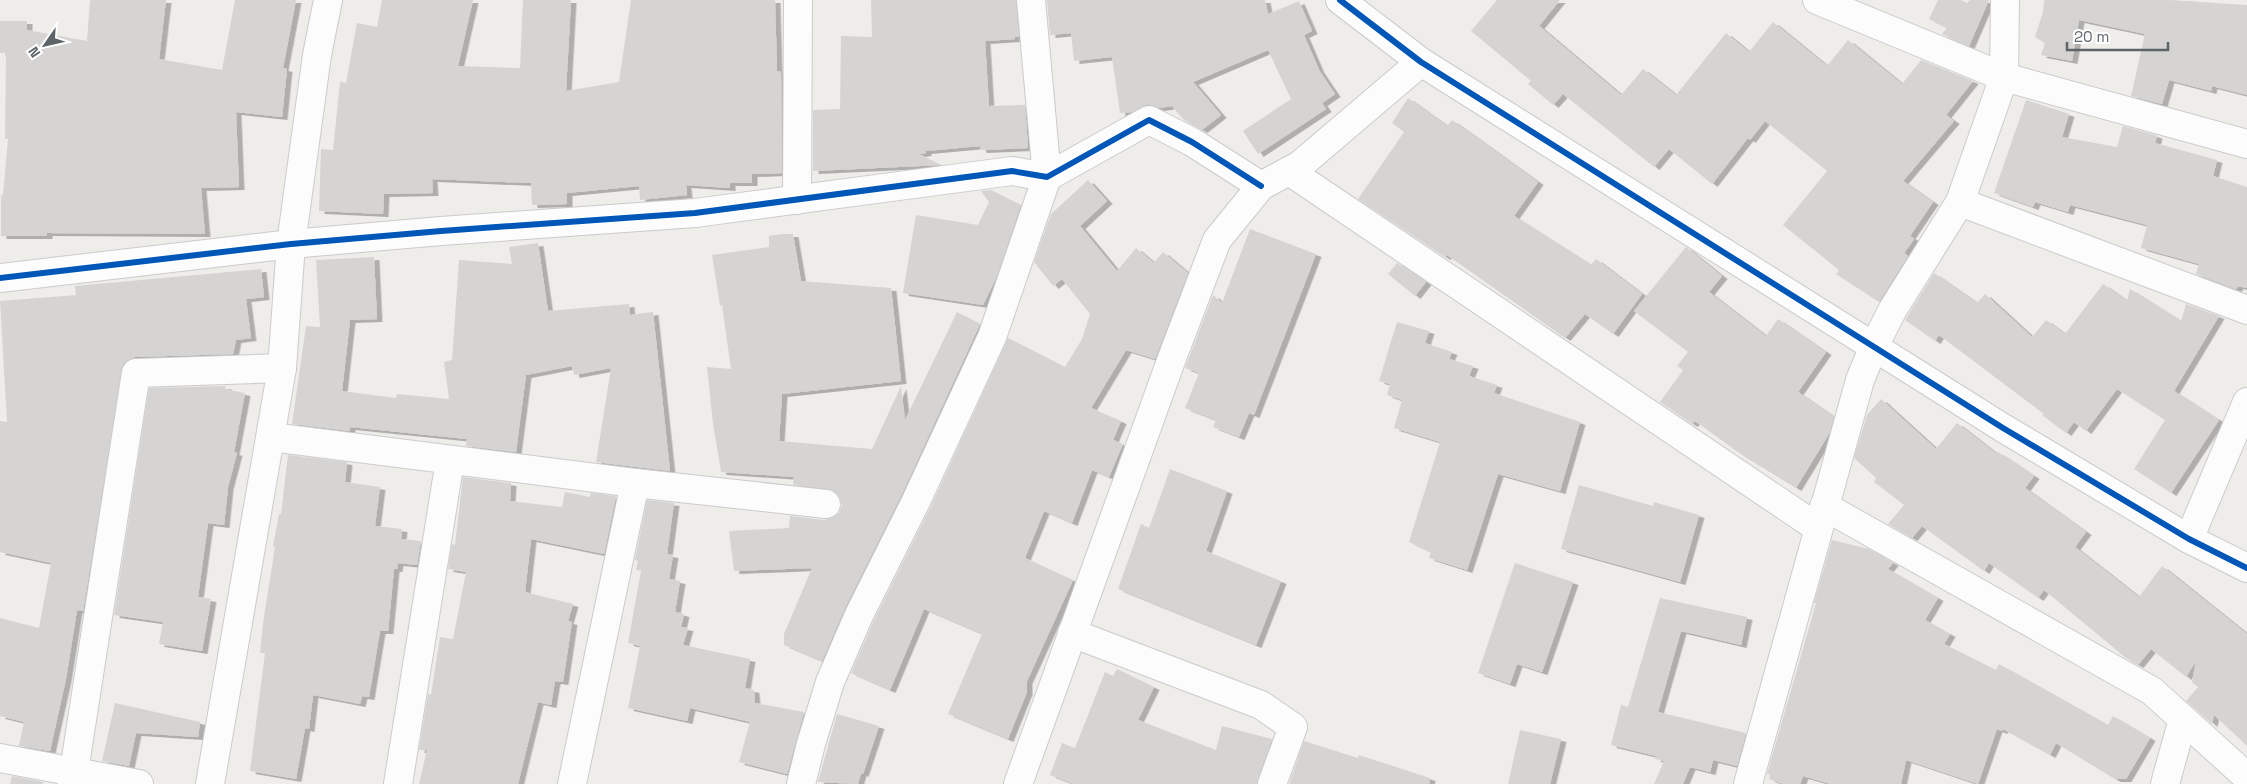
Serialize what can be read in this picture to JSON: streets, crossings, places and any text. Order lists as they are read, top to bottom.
{
  "scale_bar": "20 m",
  "north": "bottom left"
}
